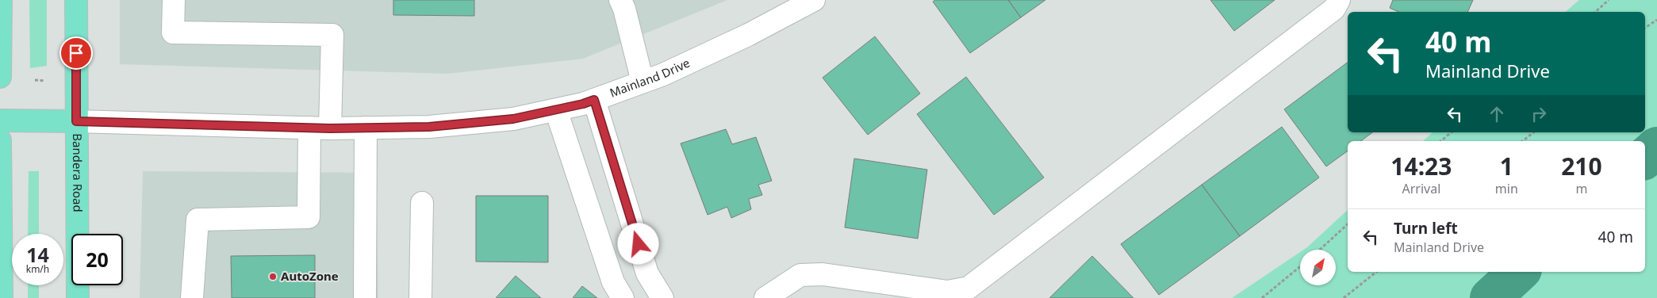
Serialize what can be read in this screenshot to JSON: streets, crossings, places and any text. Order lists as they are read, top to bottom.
{
  "streets": {
    "main road": ["Mainland Drive", "Bandera Road"]
  },
  "crossings": [
    ["Mainland Drive", "Bandera Road"]
  ],
  "places": ["AutoZone"],
  "north": "top right",
  "page": {
    "turn": ["40 m", "Mainland Drive"],
    "eta": [
      "14:23",
      "Arrival",
      "1",
      "min",
      "210",
      "m"
    ],
    "list": [
      {
        "name": "Turn left",
        "note": "Mainland Drive",
        "value": "40 m"
      }
    ],
    "speed": "14 km/h",
    "limit": "20"
  }
}
